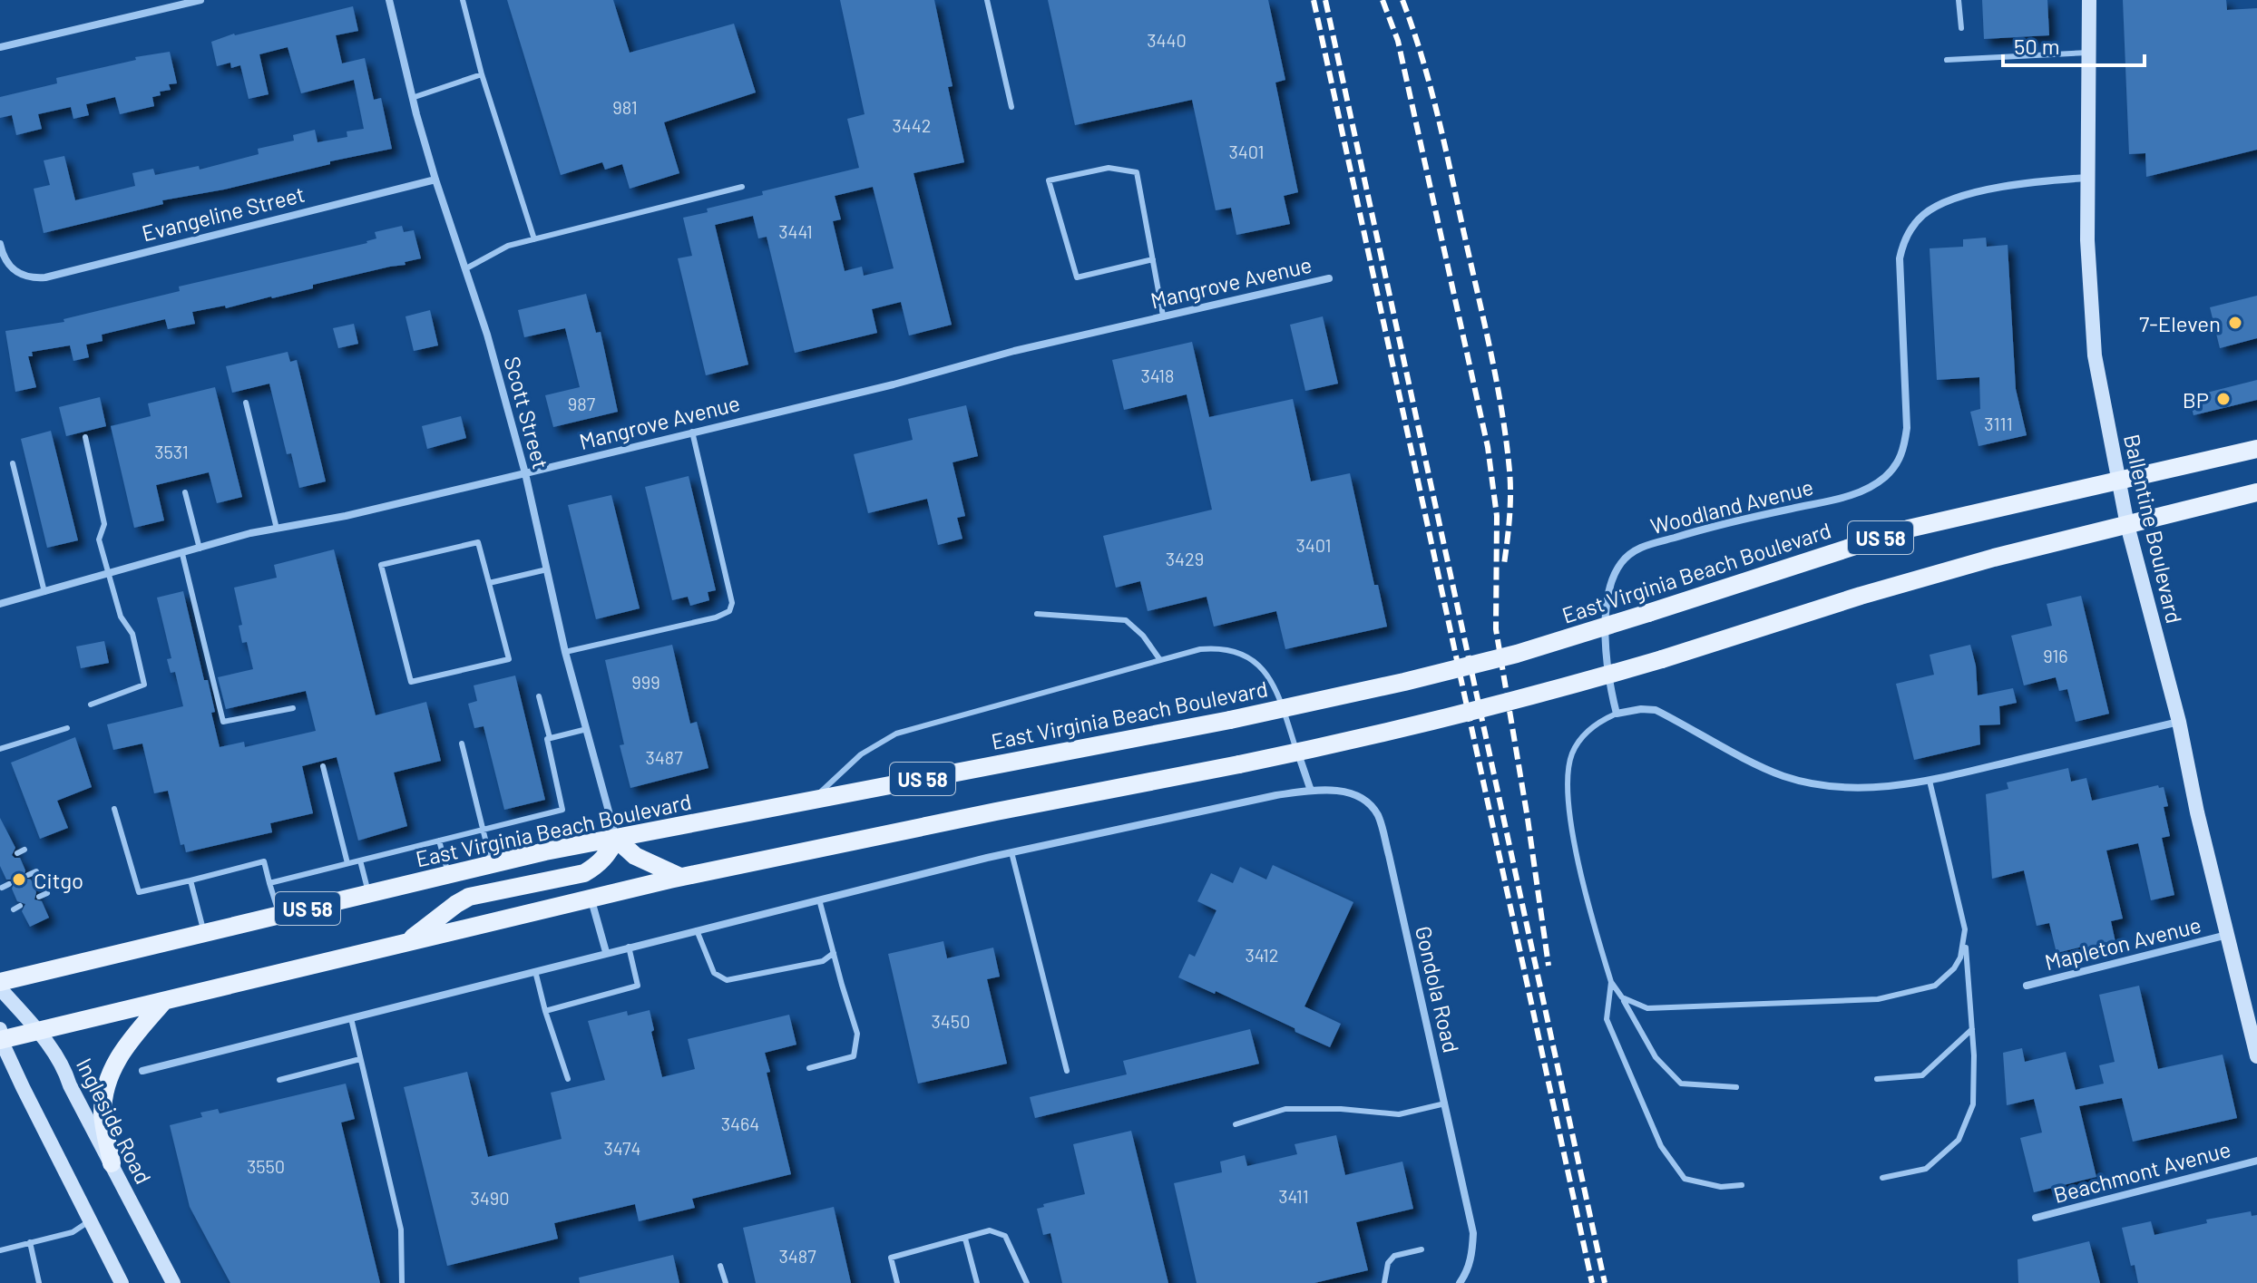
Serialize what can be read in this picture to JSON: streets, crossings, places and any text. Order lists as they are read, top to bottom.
{
  "streets": {
    "main road": [
      "Ballentine Boulevard",
      "US 58",
      "East Virginia Beach Boulevard",
      "Ingleside Road"
    ],
    "street": [
      "Evangeline Street",
      "Mangrove Avenue",
      "Scott Street",
      "Woodland Avenue",
      "Mapleton Avenue",
      "Gondola Road",
      "Beachmont Avenue"
    ]
  },
  "crossings": [
    ["Evangeline Street", "Scott Street"],
    ["Mangrove Avenue", "Scott Street"],
    ["Scott Street", "East Virginia Beach Boulevard"],
    ["Woodland Avenue", "Ballentine Boulevard"],
    ["Ballentine Boulevard", "US 58"],
    ["Ballentine Boulevard", "East Virginia Beach Boulevard"],
    ["Ballentine Boulevard", "Mapleton Avenue"],
    ["US 58", "Ingleside Road"]
  ],
  "places": ["7-Eleven", "BP", "Citgo"],
  "house_numbers": [
    "3440",
    "981",
    "3442",
    "3401",
    "3441",
    "3418",
    "987",
    "3111",
    "3531",
    "3401",
    "3429",
    "916",
    "999",
    "3487",
    "3412",
    "3450",
    "3464",
    "3474",
    "3550",
    "3411",
    "3490",
    "3487"
  ],
  "scale_bar": "50 m"
}
